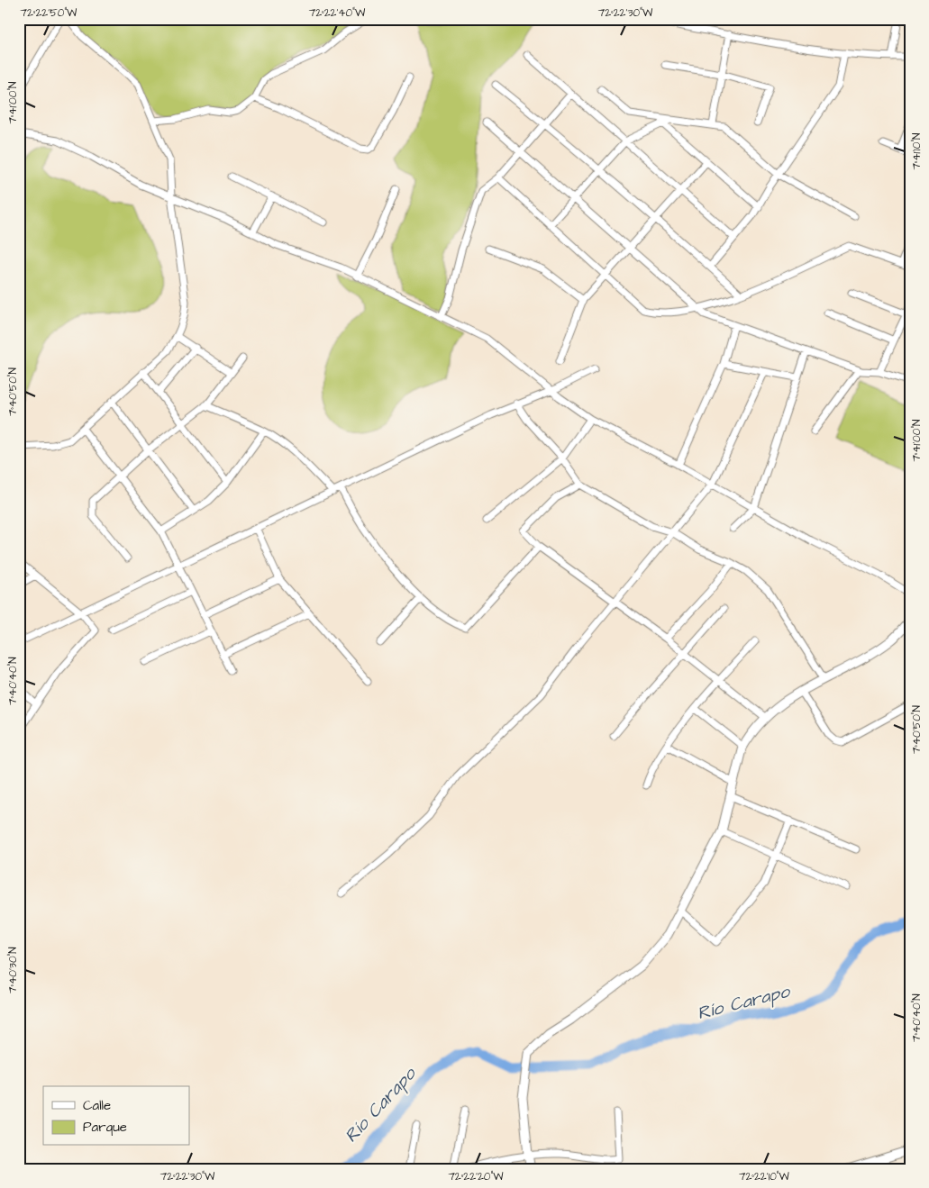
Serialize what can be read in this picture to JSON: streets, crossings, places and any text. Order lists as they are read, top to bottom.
{
  "water": ["Río Carapo"],
  "legend": ["Calle", "Parque"],
  "coordinates": [
    "72°22'50\"W",
    "72°22'40\"W",
    "72°22'30\"W",
    "7°41'00\"N",
    "7°41'10\"N",
    "7°40'50\"N",
    "7°40'40\"N",
    "7°40'30\"N",
    "72°22'20\"W",
    "72°22'10\"W"
  ]
}
